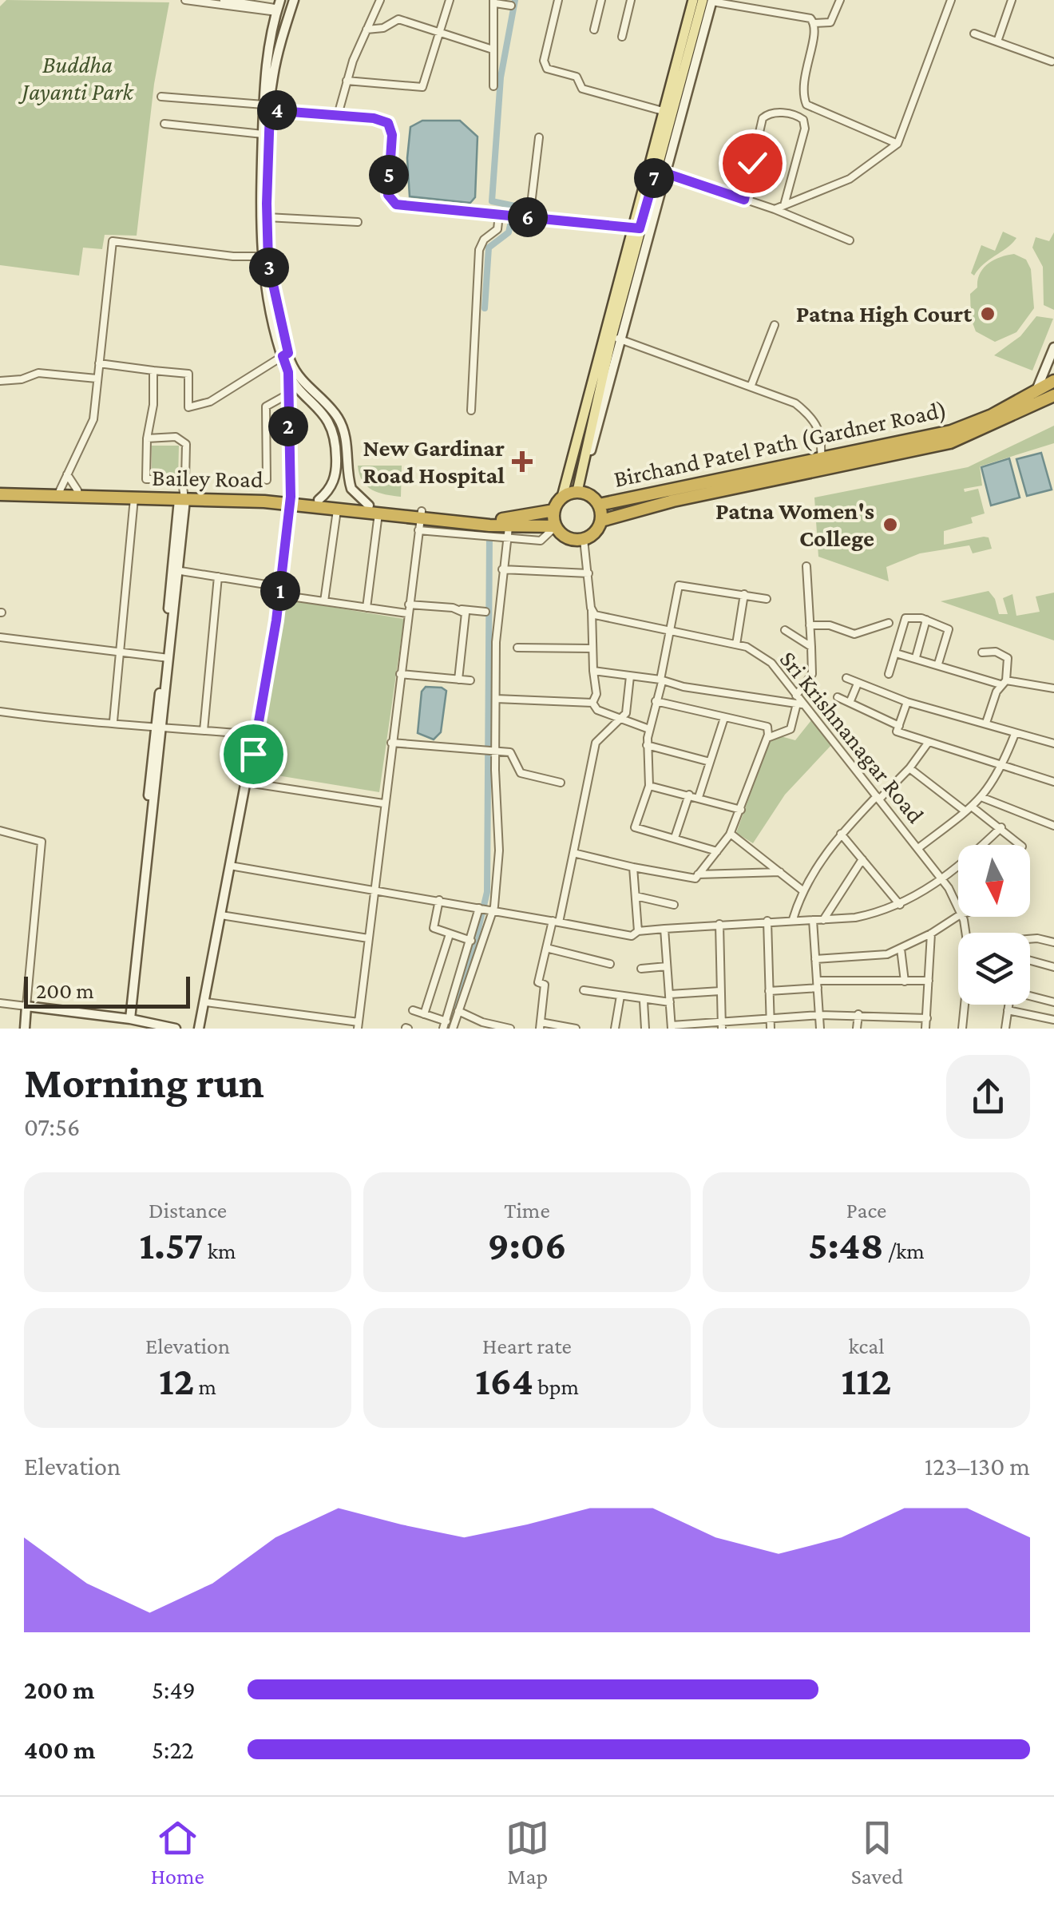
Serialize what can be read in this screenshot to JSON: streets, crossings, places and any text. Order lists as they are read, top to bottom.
{
  "streets": {
    "highway": ["Birchand Patel Path (Gardner Road)", "Bailey Road"],
    "street": ["Sri Krishnanagar Road"]
  },
  "crossings": [
    ["Birchand Patel Path (Gardner Road)", "Bailey Road"]
  ],
  "parks": ["Buddha Jayanti Park"],
  "places": {
    "other": ["Patna High Court", "Patna Women's College"],
    "health": ["New Gardinar Road Hospital"]
  },
  "scale_bar": "200 m",
  "north": "bottom",
  "page": {
    "pins": [
      "4",
      "5",
      "7",
      "6",
      "3",
      "2",
      "1"
    ],
    "scale": "200 m",
    "heading": ["Morning run", "07:56"],
    "stats": [
      ["Distance", "1.57 km"],
      ["Time", "9:06"],
      ["Pace", "5:48 /km"],
      ["Elevation", "12 m"],
      ["Heart rate", "164 bpm"],
      ["kcal", "112"]
    ],
    "chart": ["Elevation", "123–130 m"],
    "list": [
      {
        "name": "200 m",
        "note": "5:49"
      },
      {
        "name": "400 m",
        "note": "5:22"
      }
    ],
    "tabs": ["Home", "Map", "Saved"]
  }
}
